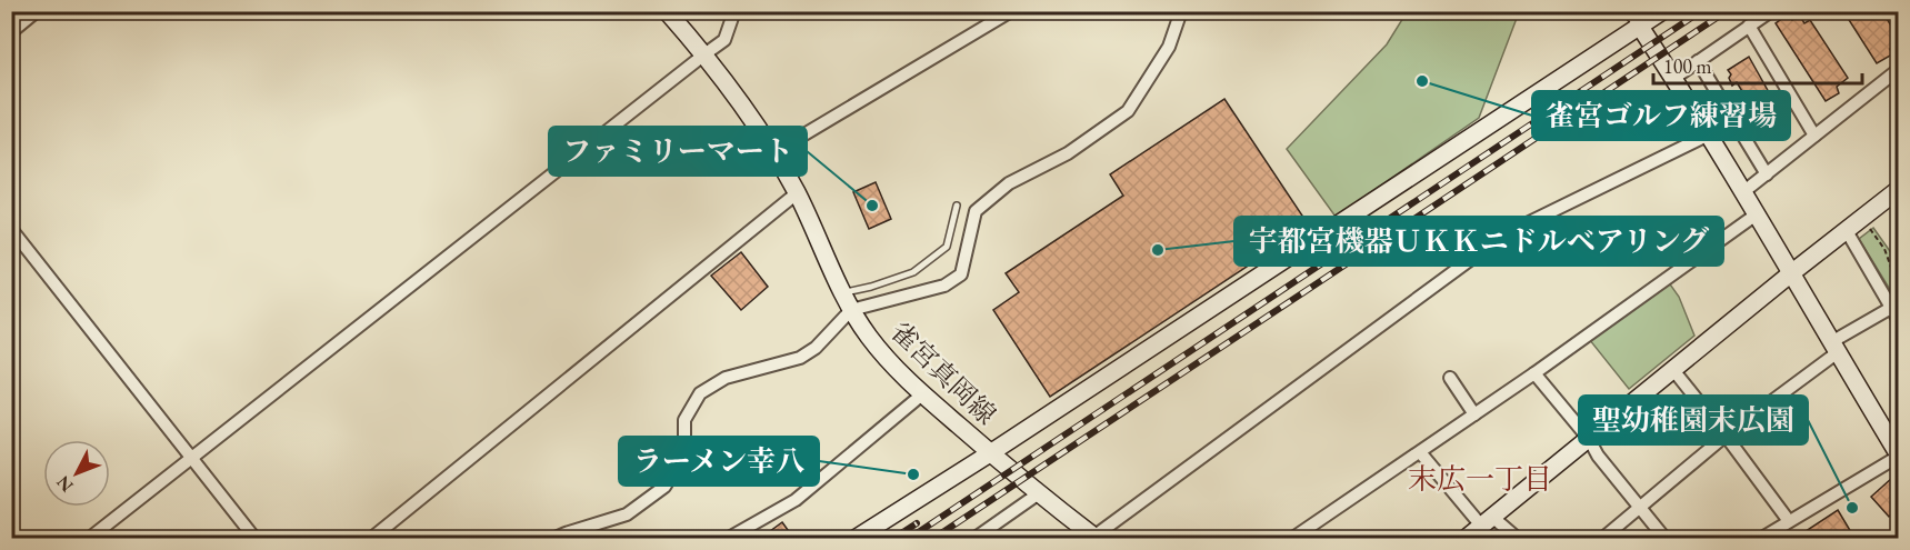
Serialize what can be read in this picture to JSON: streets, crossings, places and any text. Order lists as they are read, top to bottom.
{
  "streets": {
    "street": ["雀宮真岡線"]
  },
  "districts": ["末広一丁目"],
  "places": [
    "雀宮ゴルフ練習場",
    "ファミリーマート",
    "宇都宮機器ＵＫＫニドルベアリング",
    "ラーメン幸八",
    "聖幼稚園末広園"
  ],
  "scale_bar": "100 m",
  "north": "bottom left"
}
